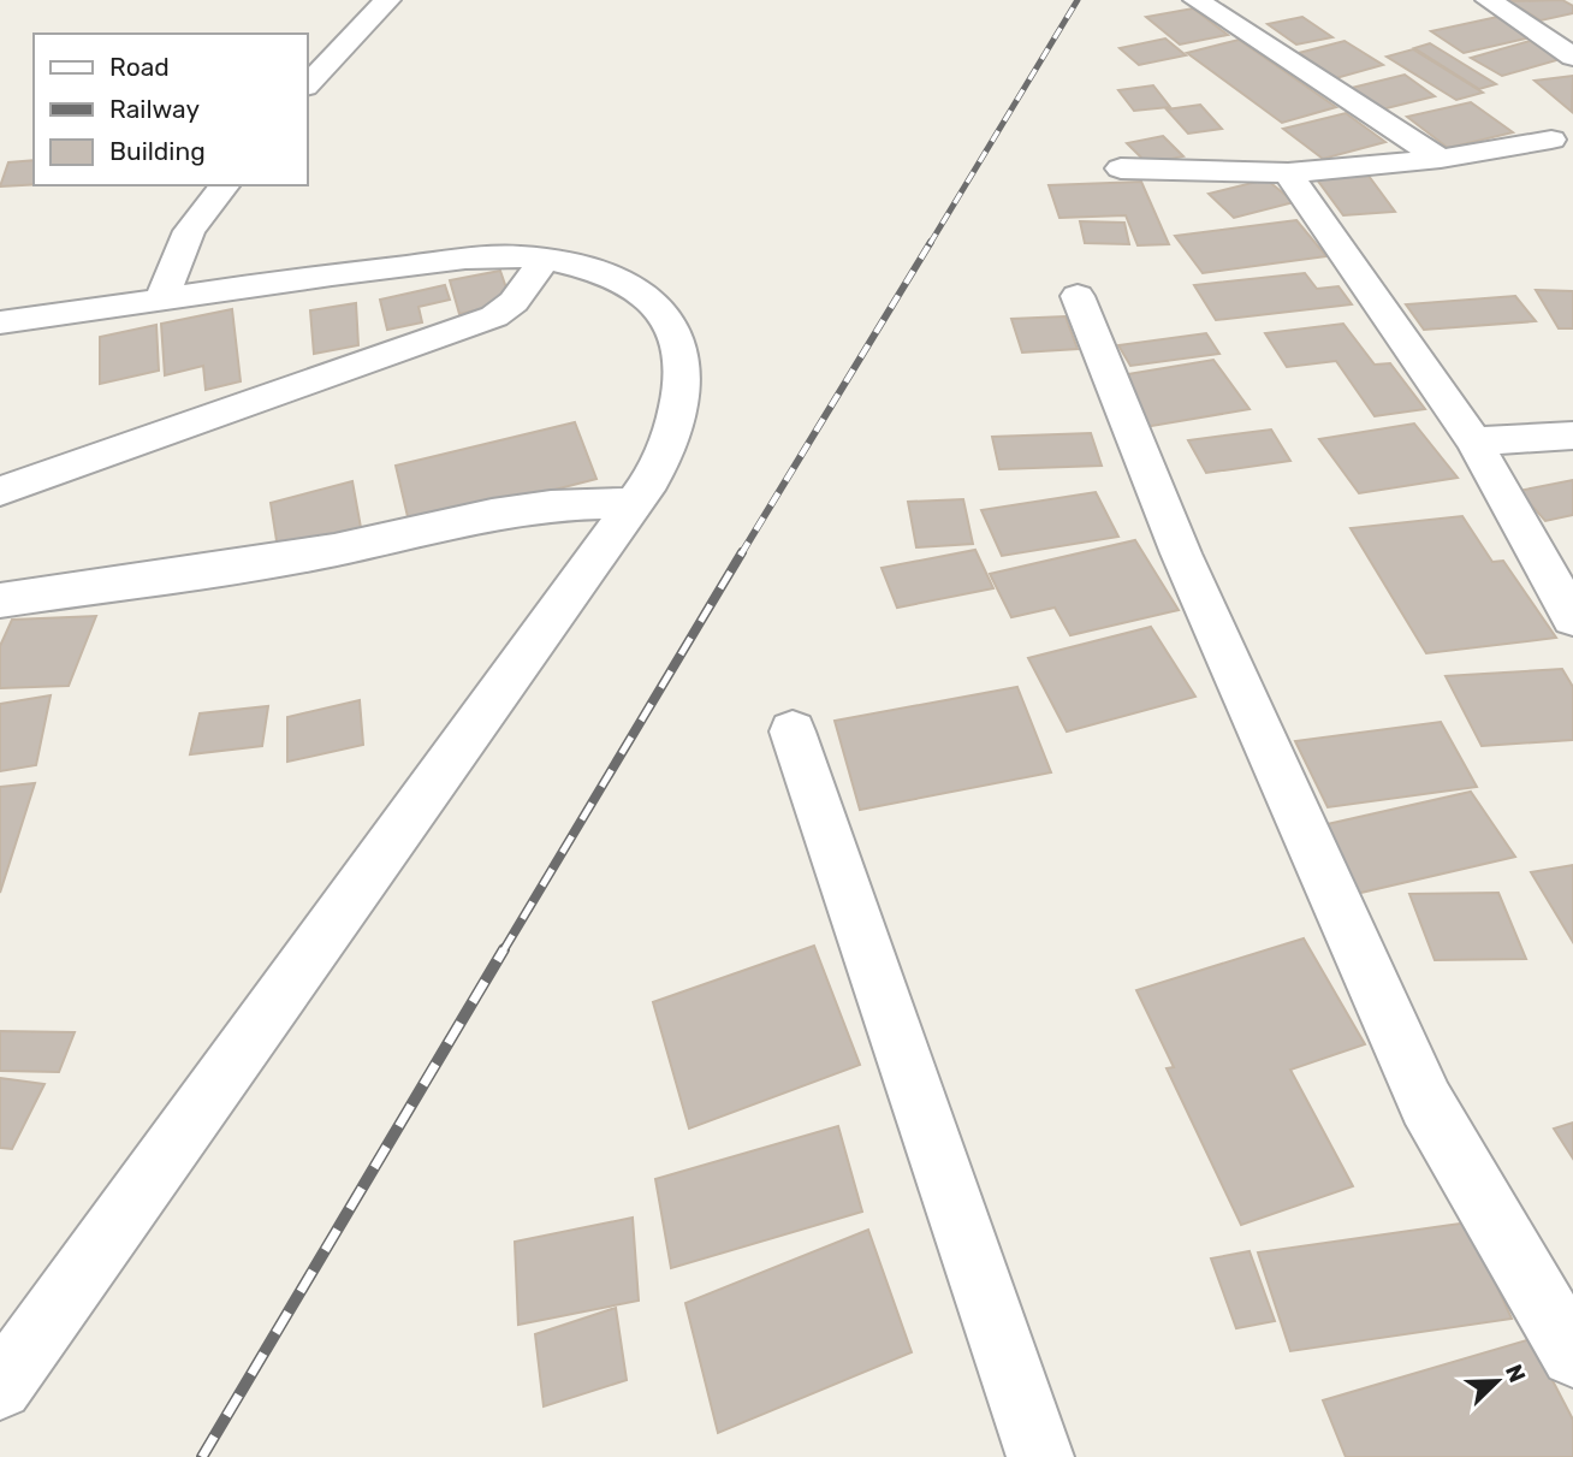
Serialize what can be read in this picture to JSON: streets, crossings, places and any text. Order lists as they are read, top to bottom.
{
  "legend": ["Road", "Railway", "Building"],
  "north": "top right"
}
